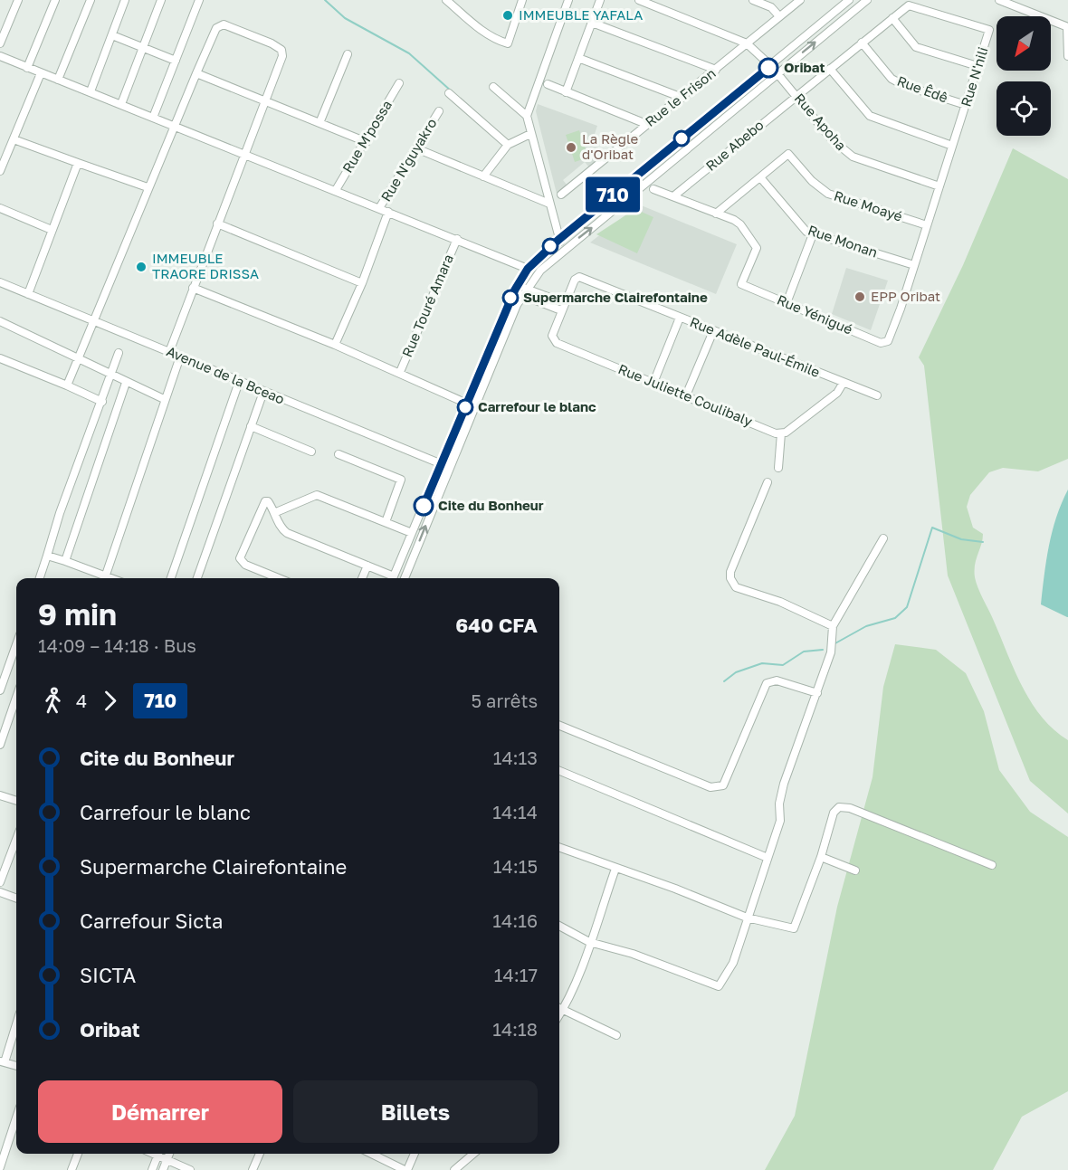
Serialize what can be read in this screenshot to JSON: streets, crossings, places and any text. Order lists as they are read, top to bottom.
{
  "streets": {
    "street": [
      "Rue N'nili",
      "Rue Êdê",
      "Rue le Frison",
      "Rue Apoha",
      "Rue M'possa",
      "Rue Abebo",
      "Rue N'guyakro",
      "Rue Moayé",
      "Rue Monan",
      "Rue Touré Amara",
      "Rue Yénigué",
      "Rue Adèle Paul-Émile",
      "Avenue de la Bceao",
      "Rue Juliette Coulibaly"
    ]
  },
  "crossings": [
    ["Rue N'nili", "Rue Êdê"],
    ["Rue N'nili", "Rue Apoha"],
    ["Rue N'nili", "Rue Abebo"],
    ["Rue N'nili", "Rue Yénigué"],
    ["Rue le Frison", "Rue Apoha"],
    ["Rue Apoha", "Rue Abebo"],
    ["Rue Apoha", "Rue Yénigué"],
    ["Rue Abebo", "Rue Yénigué"],
    ["Rue Moayé", "Rue Monan"],
    ["Rue Moayé", "Rue Yénigué"],
    ["Rue Monan", "Rue Yénigué"],
    ["Rue Adèle Paul-Émile", "Rue Juliette Coulibaly"]
  ],
  "places": [
    "IMMEUBLE YAFALA",
    "Oribat",
    "La Règle d'Oribat",
    "IMMEUBLE TRAORE DRISSA",
    "EPP Oribat",
    "Supermarche Clairefontaine",
    "Carrefour le blanc",
    "Cite du Bonheur"
  ],
  "lines": ["bus line 710"],
  "north": "bottom left",
  "page": {
    "on_map": "710",
    "heading": ["9 min", "14:09 – 14:18 · Bus", "640 CFA"],
    "legs": ["4", "710", "5 arrêts"],
    "list": [
      {
        "name": "Cite du Bonheur",
        "value": "14:13"
      },
      {
        "name": "Carrefour le blanc",
        "value": "14:14"
      },
      {
        "name": "Supermarche Clairefontaine",
        "value": "14:15"
      },
      {
        "name": "Carrefour Sicta",
        "value": "14:16"
      },
      {
        "name": "SICTA",
        "value": "14:17"
      },
      {
        "name": "Oribat",
        "value": "14:18"
      }
    ],
    "buttons": ["Démarrer", "Billets"]
  }
}
